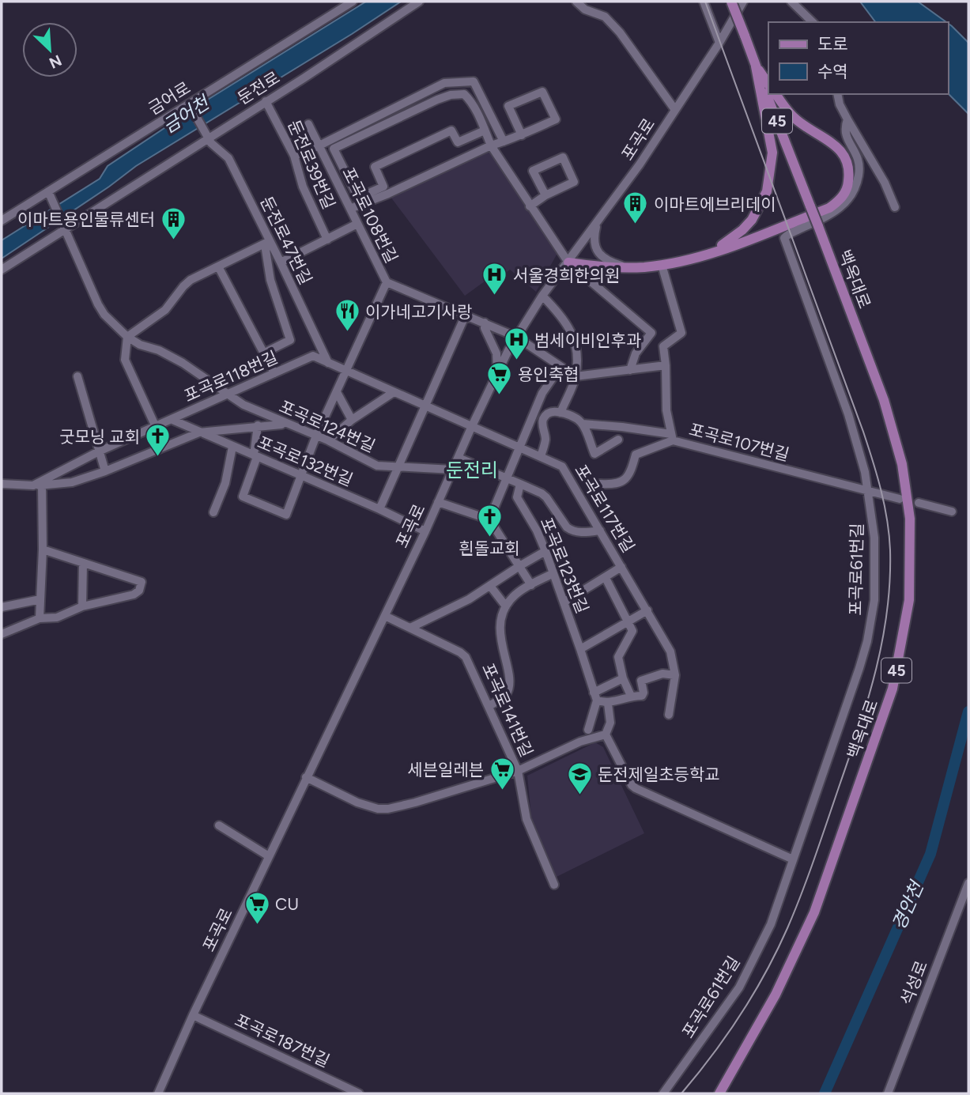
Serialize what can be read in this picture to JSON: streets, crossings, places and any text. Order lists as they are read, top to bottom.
{
  "streets": {
    "main road": ["45", "백옥대로"],
    "street": [
      "둔전로",
      "금어로",
      "포곡로",
      "둔전로39번길",
      "포곡로108번길",
      "둔전로47번길",
      "포곡로118번길",
      "포곡로124번길",
      "포곡로107번길",
      "포곡로132번길",
      "포곡로117번길",
      "포곡로123번길",
      "포곡로61번길",
      "포곡로141번길",
      "석성로",
      "포곡로187번길"
    ]
  },
  "crossings": [
    ["둔전로", "둔전로39번길"],
    ["둔전로", "둔전로47번길"],
    ["둔전로", "포곡로124번길"],
    ["금어로", "둔전로47번길"],
    ["금어로", "포곡로124번길"],
    ["45", "백옥대로"],
    ["포곡로", "포곡로108번길"],
    ["포곡로", "포곡로118번길"],
    ["포곡로", "포곡로124번길"],
    ["포곡로", "포곡로132번길"],
    ["포곡로", "포곡로117번길"],
    ["포곡로", "포곡로141번길"],
    ["포곡로", "포곡로187번길"],
    ["둔전로47번길", "포곡로118번길"],
    ["포곡로118번길", "포곡로124번길"],
    ["포곡로118번길", "포곡로132번길"],
    ["포곡로118번길", "포곡로117번길"],
    ["포곡로107번길", "포곡로61번길"]
  ],
  "districts": ["둔전리"],
  "water": ["금어천", "경안천"],
  "places": {
    "building": ["이마트에브리데이", "이마트용인물류센터"],
    "hospital": ["서울경희한의원", "범세이비인후과"],
    "restaurant": ["이가네고기사랑"],
    "supermarket": ["용인축협", "세븐일레븐", "CU"],
    "church": ["굿모닝 교회", "흰돌교회"],
    "school or university": ["둔전제일초등학교"]
  },
  "legend": ["도로", "수역"],
  "north": "bottom right"
}
